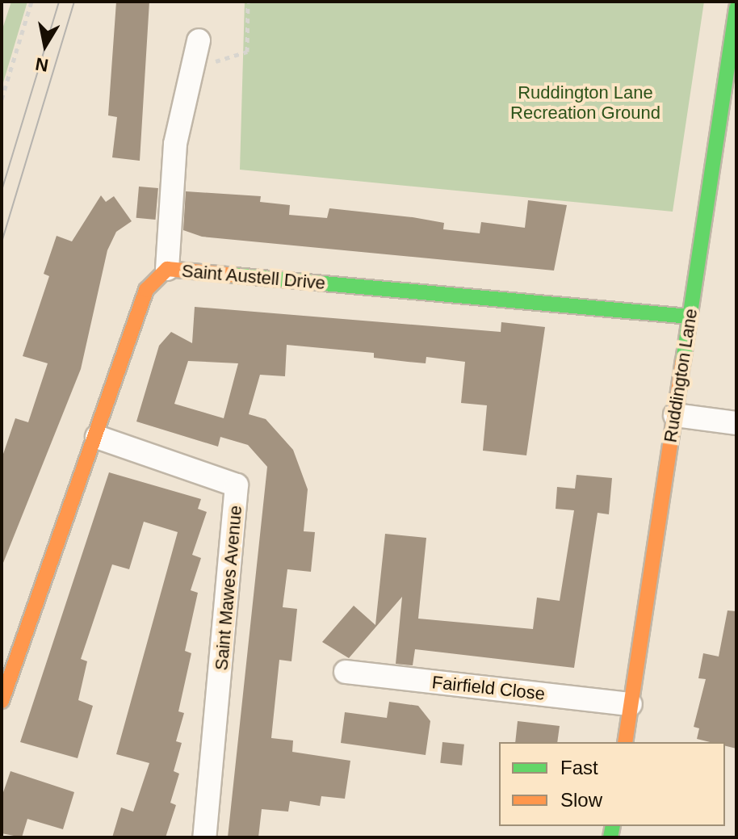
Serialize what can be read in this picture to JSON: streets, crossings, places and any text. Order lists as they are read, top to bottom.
{
  "streets": {
    "street": [
      "Saint Austell Drive",
      "Ruddington Lane",
      "Saint Mawes Avenue",
      "Fairfield Close"
    ]
  },
  "crossings": [
    ["Saint Austell Drive", "Ruddington Lane"],
    ["Saint Austell Drive", "Saint Mawes Avenue"],
    ["Ruddington Lane", "Fairfield Close"]
  ],
  "parks": ["Ruddington Lane Recreation Ground"],
  "legend": ["Fast", "Slow"],
  "north": "bottom"
}
